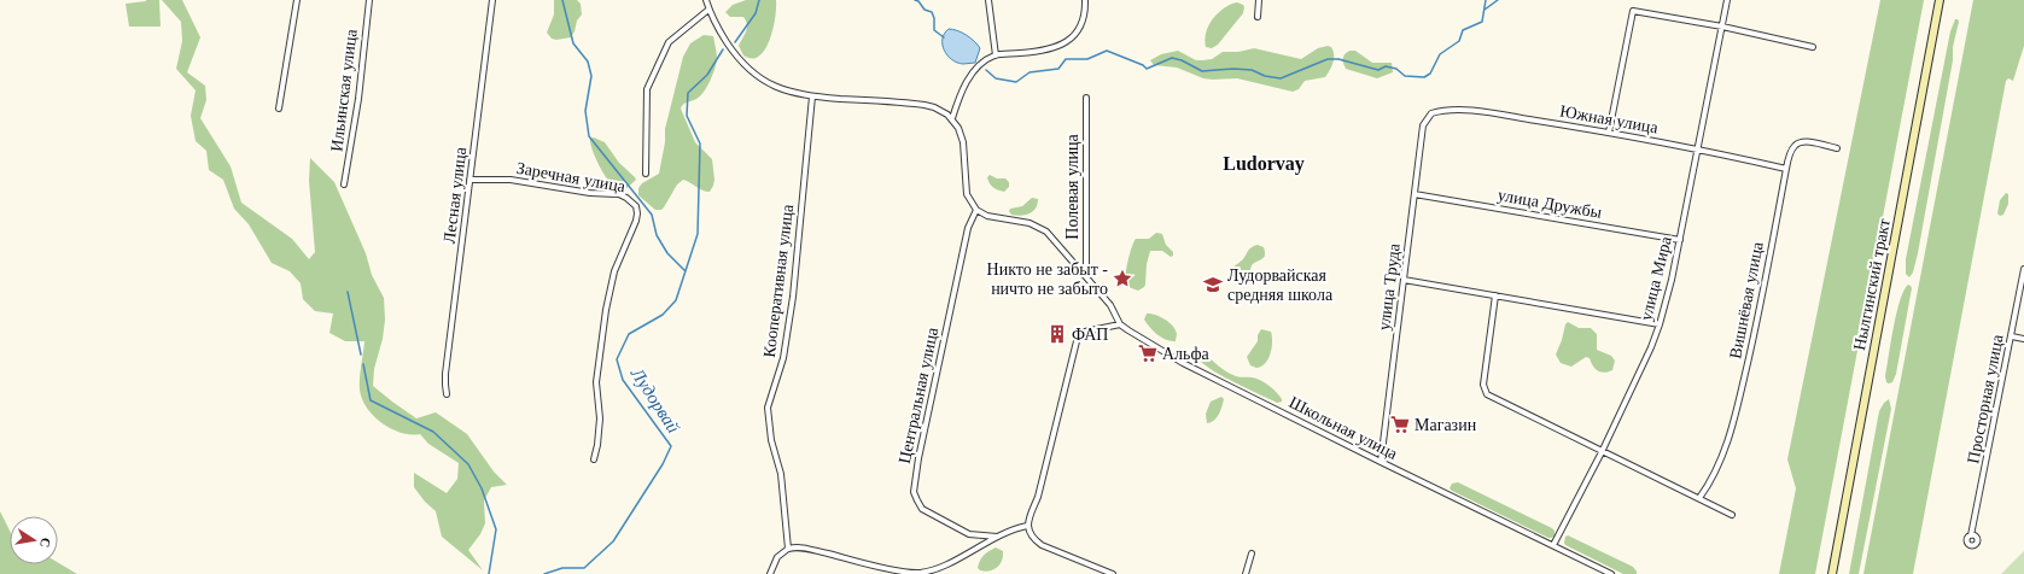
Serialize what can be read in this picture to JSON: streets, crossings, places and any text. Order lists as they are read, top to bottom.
{
  "streets": {
    "main road": ["Нылгинский тракт"],
    "street": [
      "Ильинская улица",
      "Южная улица",
      "Заречная улица",
      "Полевая улица",
      "Лесная улица",
      "улица Дружбы",
      "улица Мира",
      "Кооперативная улица",
      "улица Труда",
      "Вишнёвая улица",
      "Центральная улица",
      "Просторная улица",
      "Школьная улица"
    ]
  },
  "crossings": [
    ["Южная улица", "улица Мира"],
    ["Южная улица", "улица Труда"],
    ["Южная улица", "Вишнёвая улица"],
    ["Заречная улица", "Лесная улица"],
    ["улица Дружбы", "улица Мира"],
    ["улица Дружбы", "улица Труда"],
    ["улица Мира", "Школьная улица"],
    ["улица Труда", "Школьная улица"]
  ],
  "districts": ["Ludorvay"],
  "water": ["Лудорвай"],
  "places": {
    "place": ["Никто не забыт - ничто не забыто"],
    "school or university": ["Лудорвайская средняя школа"],
    "building": ["ФАП"],
    "supermarket": ["Альфа", "Магазин"]
  },
  "north": "right"
}
